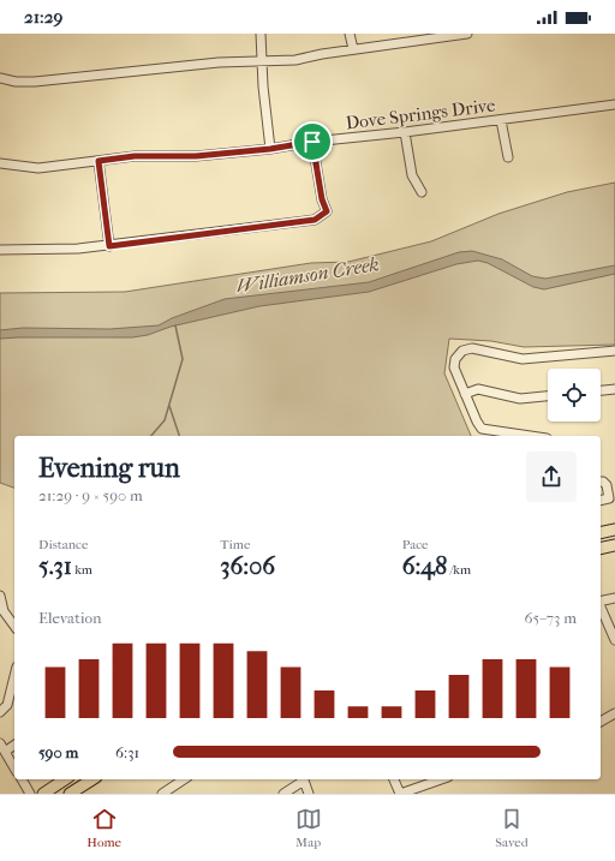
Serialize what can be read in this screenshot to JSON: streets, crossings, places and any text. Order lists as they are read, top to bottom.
{
  "streets": {
    "street": ["Dove Springs Drive"]
  },
  "water": ["Williamson Creek"],
  "page": {
    "status": "21:29",
    "heading": ["Evening run", "21:29 · 9 × 590 m"],
    "stats": [
      ["Distance", "5.31 km"],
      ["Time", "36:06"],
      ["Pace", "6:48 /km"]
    ],
    "chart": ["Elevation", "65–73 m"],
    "list": [
      {
        "name": "590 m",
        "note": "6:31"
      }
    ],
    "tabs": ["Home", "Map", "Saved"]
  }
}
